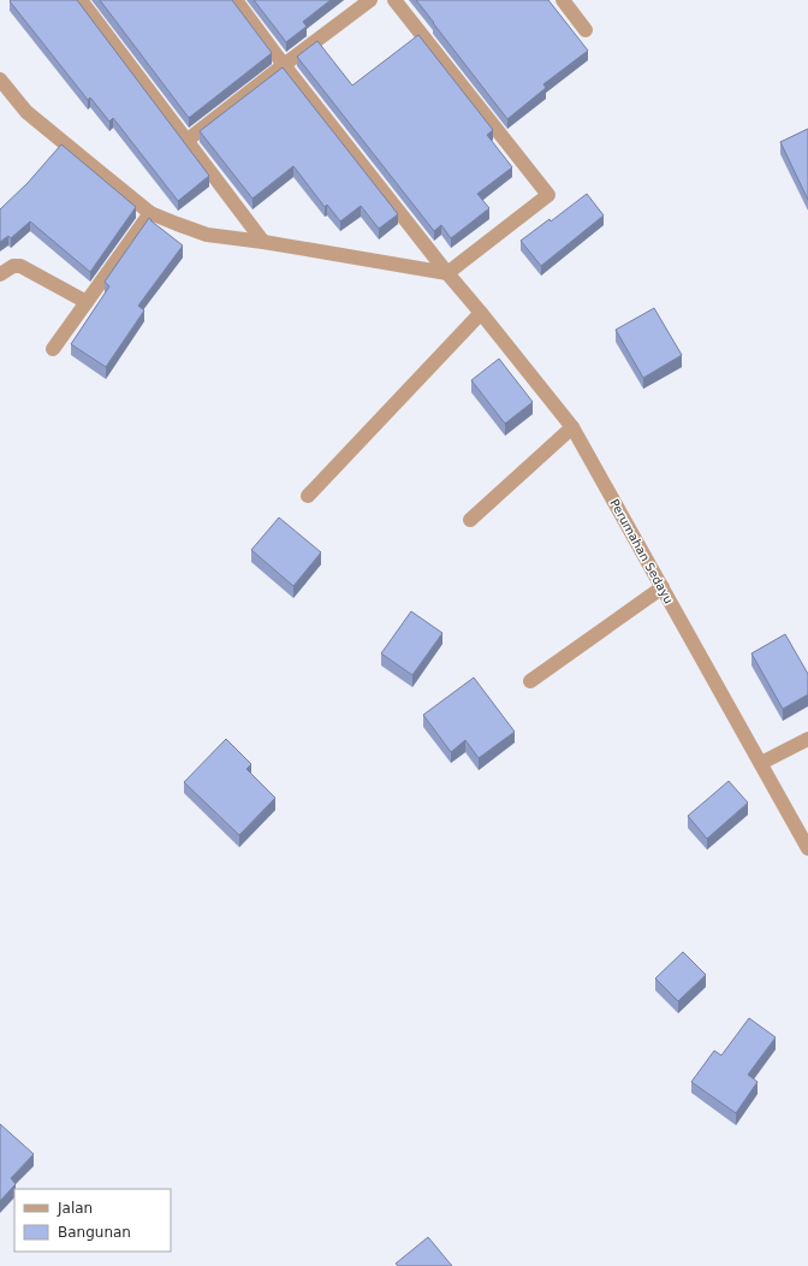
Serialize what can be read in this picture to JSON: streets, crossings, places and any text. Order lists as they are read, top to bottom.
{
  "streets": {
    "street": ["Perumahan Sedayu"]
  },
  "legend": ["Jalan", "Bangunan"]
}
